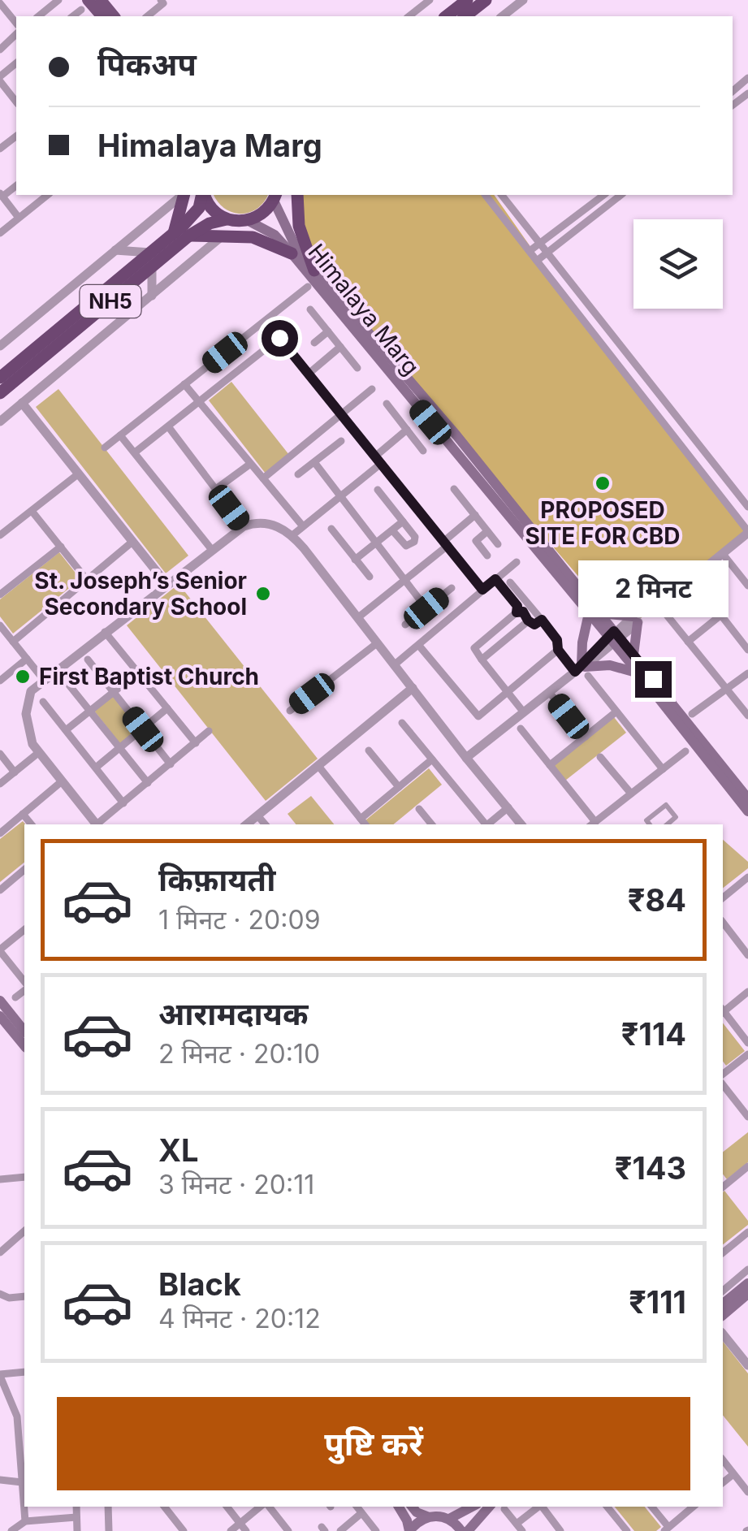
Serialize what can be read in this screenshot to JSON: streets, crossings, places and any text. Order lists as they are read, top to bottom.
{
  "streets": {
    "highway": ["NH5"],
    "main road": ["Himalaya Marg"]
  },
  "crossings": [
    ["NH5", "Himalaya Marg"]
  ],
  "places": ["PROPOSED SITE FOR CBD", "St. Joseph’s Senior Secondary School", "First Baptist Church"],
  "page": {
    "banner": ["पिकअप", "Himalaya Marg"],
    "bubble": "2 मिनट",
    "list": [
      {
        "name": "किफ़ायती",
        "note": "1 मिनट · 20:09",
        "value": "₹84"
      },
      {
        "name": "आरामदायक",
        "note": "2 मिनट · 20:10",
        "value": "₹114"
      },
      {
        "name": "XL",
        "note": "3 मिनट · 20:11",
        "value": "₹143"
      },
      {
        "name": "Black",
        "note": "4 मिनट · 20:12",
        "value": "₹111"
      }
    ],
    "buttons": "पुष्टि करें"
  }
}
